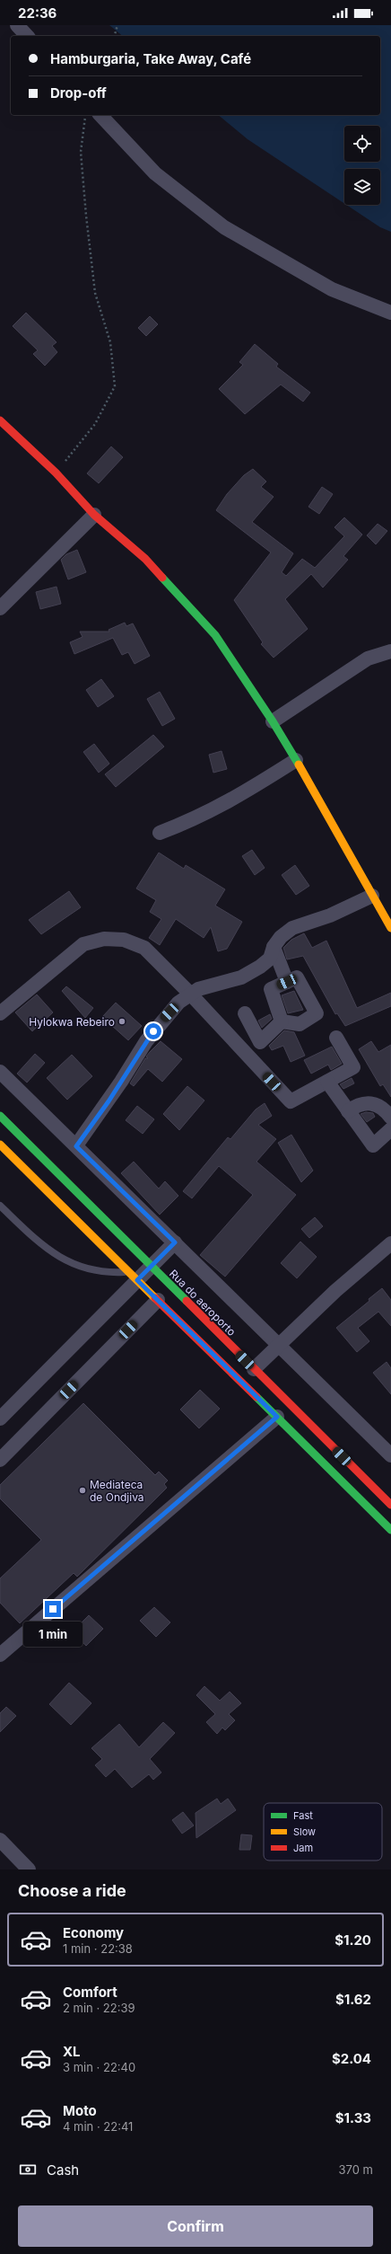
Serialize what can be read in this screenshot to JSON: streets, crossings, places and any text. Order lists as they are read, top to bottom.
{
  "streets": {
    "main road": ["Rua do aeroporto"]
  },
  "places": ["Hylokwa Rebeiro", "Mediateca de Ondjiva"],
  "legend": ["Fast", "Slow", "Jam"],
  "page": {
    "status": "22:36",
    "banner": ["Hamburgaria, Take Away, Café", "Drop-off"],
    "bubble": "1 min",
    "heading": "Choose a ride",
    "list": [
      {
        "name": "Economy",
        "note": "1 min · 22:38",
        "value": "$1.20"
      },
      {
        "name": "Comfort",
        "note": "2 min · 22:39",
        "value": "$1.62"
      },
      {
        "name": "XL",
        "note": "3 min · 22:40",
        "value": "$2.04"
      },
      {
        "name": "Moto",
        "note": "4 min · 22:41",
        "value": "$1.33"
      }
    ],
    "pay": ["Cash", "370 m"],
    "buttons": "Confirm"
  }
}
